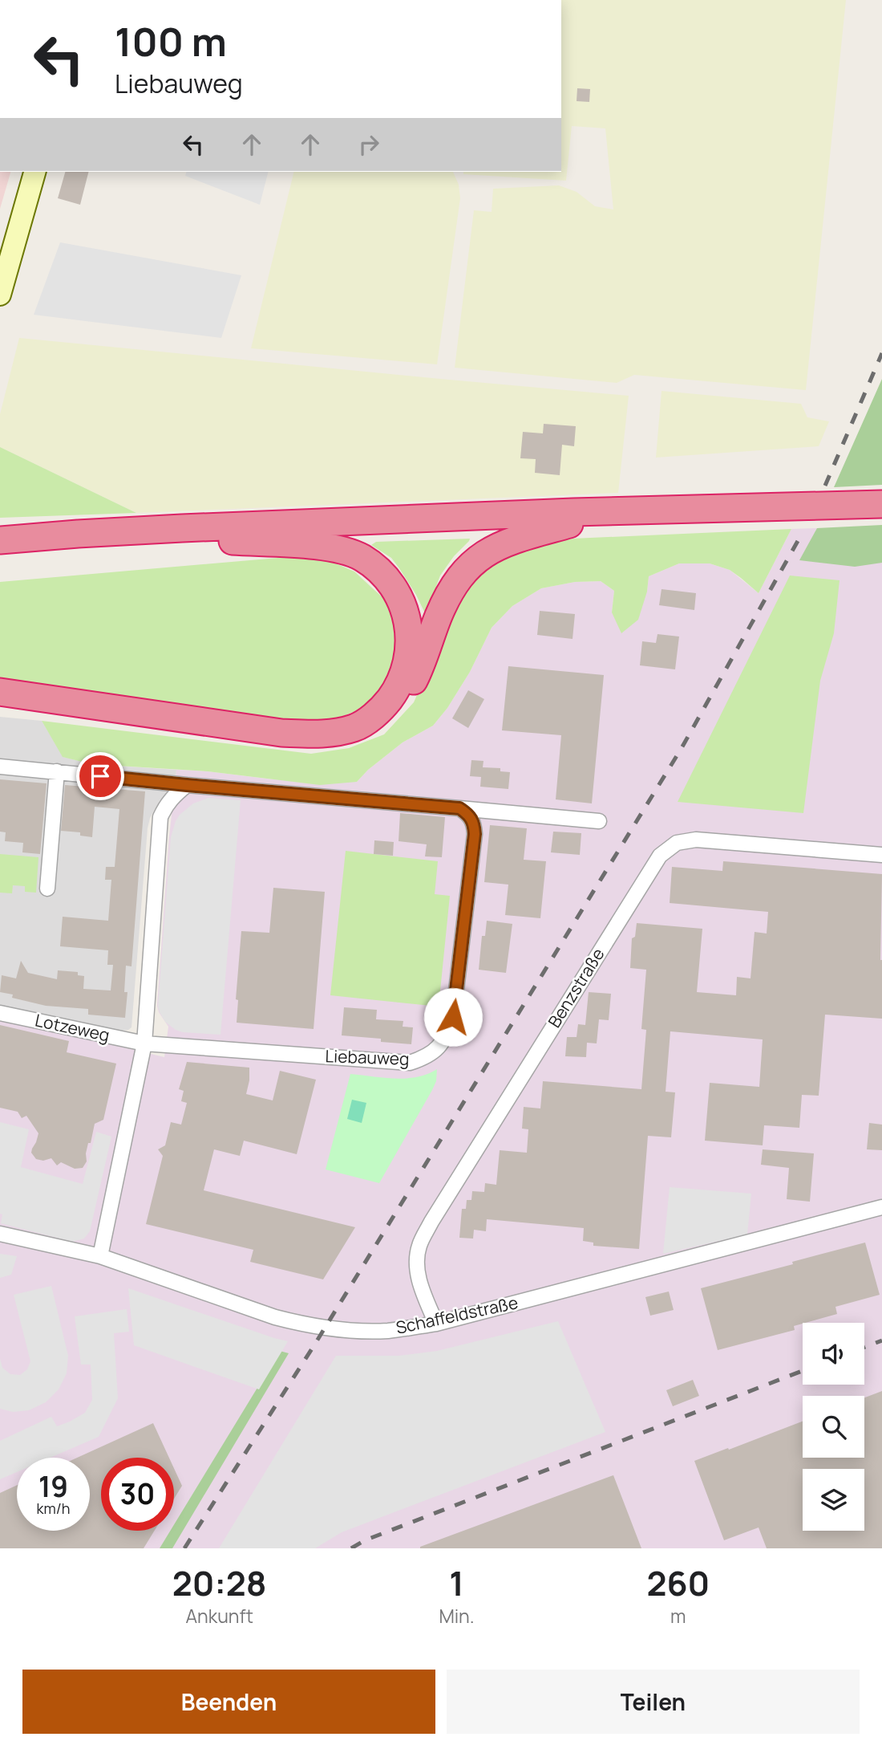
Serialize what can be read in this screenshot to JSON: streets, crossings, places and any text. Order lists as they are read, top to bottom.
{
  "streets": {
    "street": [
      "Benzstraße",
      "Lotzeweg",
      "Liebauweg",
      "Schaffeldstraße"
    ]
  },
  "crossings": [
    ["Benzstraße", "Schaffeldstraße"],
    ["Lotzeweg", "Liebauweg"]
  ],
  "page": {
    "turn": ["100 m", "Liebauweg"],
    "speed": "19 km/h",
    "limit": "30",
    "eta": [
      "20:28",
      "Ankunft",
      "1",
      "Min.",
      "260",
      "m"
    ],
    "buttons": ["Beenden", "Teilen"]
  }
}
